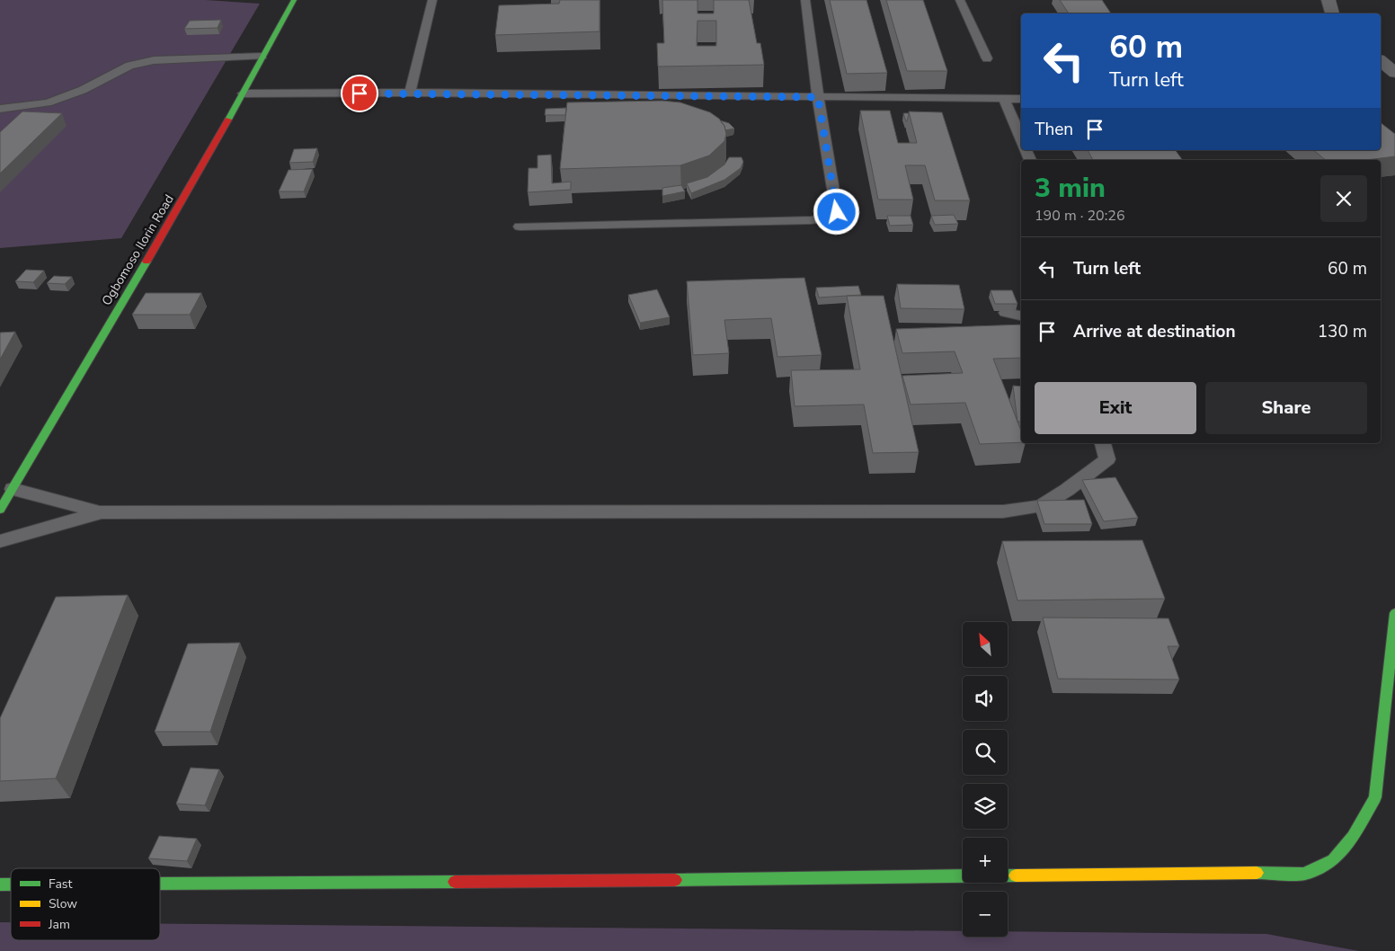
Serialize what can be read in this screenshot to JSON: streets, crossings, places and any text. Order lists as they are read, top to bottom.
{
  "streets": {
    "main road": ["Ogbomoso Ilorin Road"]
  },
  "legend": ["Fast", "Slow", "Jam"],
  "north": "top left",
  "page": {
    "turn": ["60 m", "Turn left"],
    "then": "Then",
    "heading": ["3 min", "190 m · 20:26"],
    "list": [
      {
        "name": "Turn left",
        "value": "60 m"
      },
      {
        "name": "Arrive at destination",
        "value": "130 m"
      }
    ],
    "buttons": ["Exit", "Share"],
    "map_buttons": ["+", "−"]
  }
}
